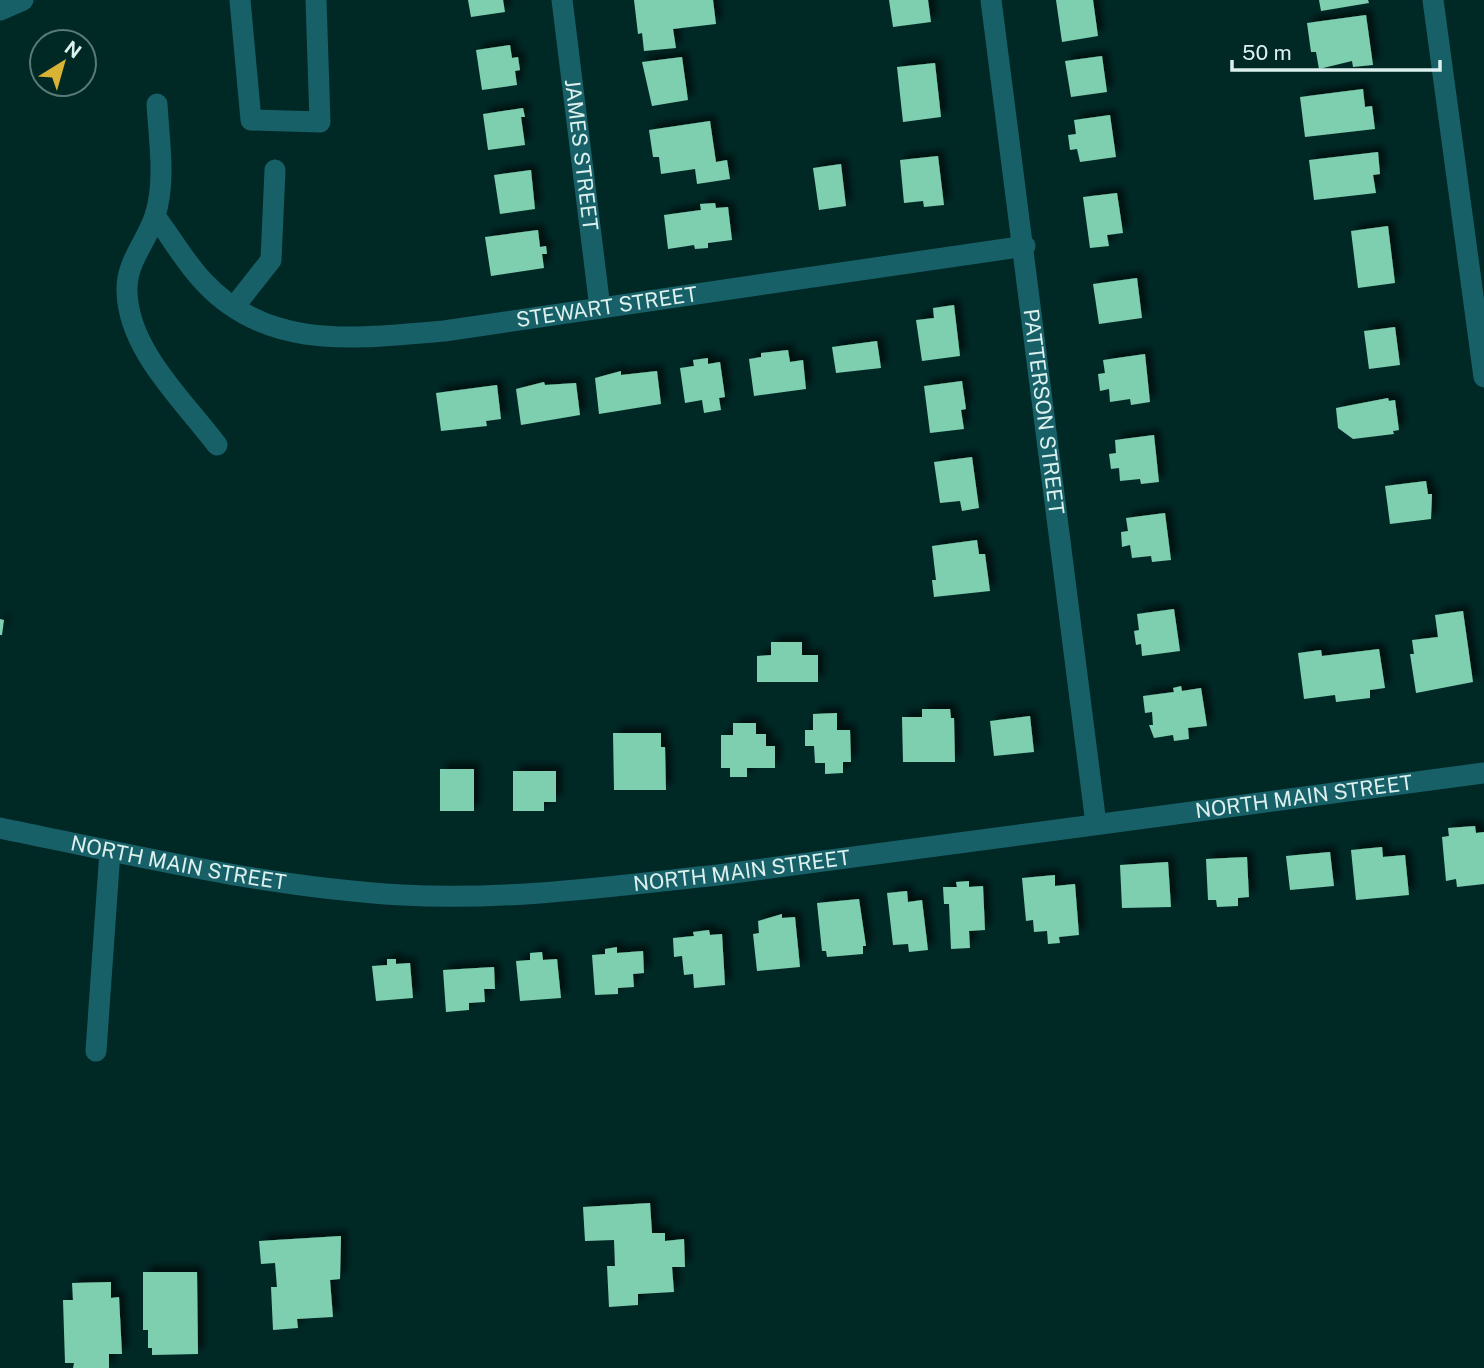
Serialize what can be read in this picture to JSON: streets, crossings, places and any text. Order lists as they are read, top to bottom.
{
  "streets": {
    "street": [
      "JAMES STREET",
      "STEWART STREET",
      "PATTERSON STREET",
      "NORTH MAIN STREET"
    ]
  },
  "crossings": [
    ["JAMES STREET", "STEWART STREET"],
    ["STEWART STREET", "PATTERSON STREET"],
    ["PATTERSON STREET", "NORTH MAIN STREET"]
  ],
  "scale_bar": "50 m",
  "north": "top right"
}
